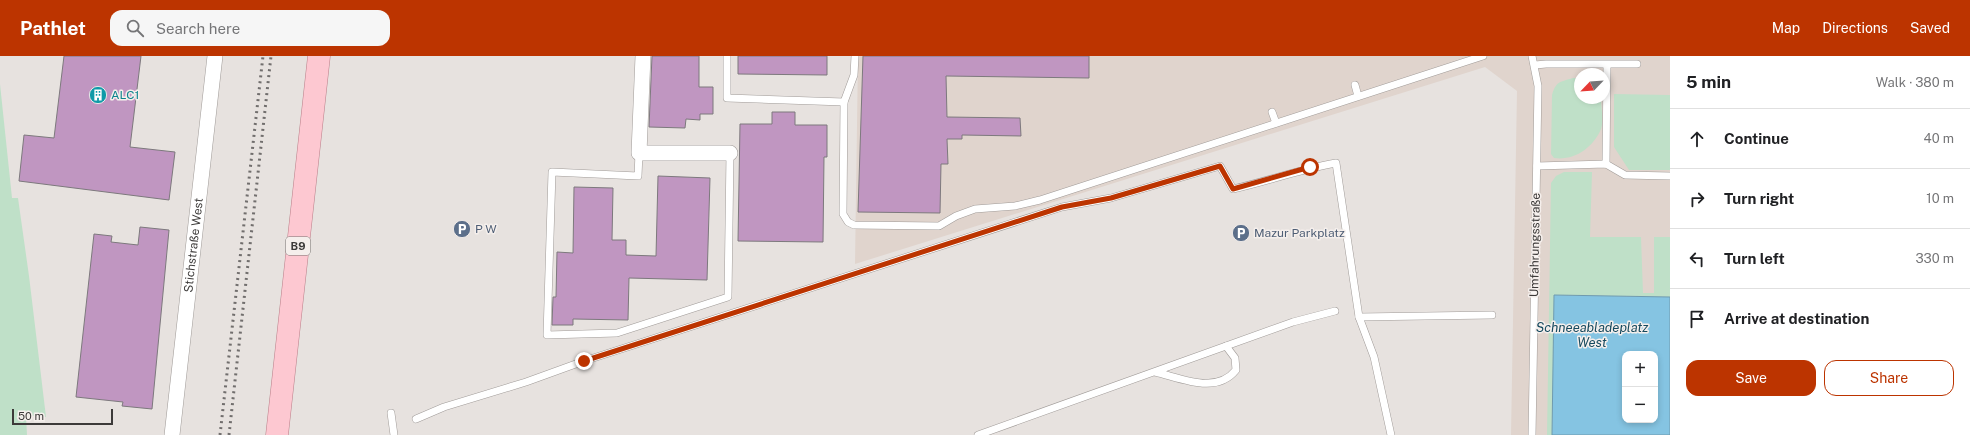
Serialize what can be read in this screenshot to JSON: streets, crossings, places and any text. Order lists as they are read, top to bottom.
{
  "streets": {
    "main road": ["B9"],
    "street": ["Stichstraße West"],
    "lane": ["Umfahrungsstraße"]
  },
  "water": ["Schneeabladeplatz West"],
  "places": {
    "building": ["ALC1"],
    "parking": ["P W", "Mazur Parkplatz"]
  },
  "scale_bar": "50 m",
  "north": "bottom left",
  "page": {
    "header": "Pathlet",
    "search": "Search here",
    "nav": ["Map", "Directions", "Saved"],
    "heading": ["5 min", "Walk · 380 m"],
    "list": [
      ["Continue", "40 m"],
      ["Turn right", "10 m"],
      ["Turn left", "330 m"],
      "Arrive at destination"
    ],
    "buttons": ["Save", "Share"],
    "map_buttons": ["+", "−"],
    "scale": "50 m"
  }
}
